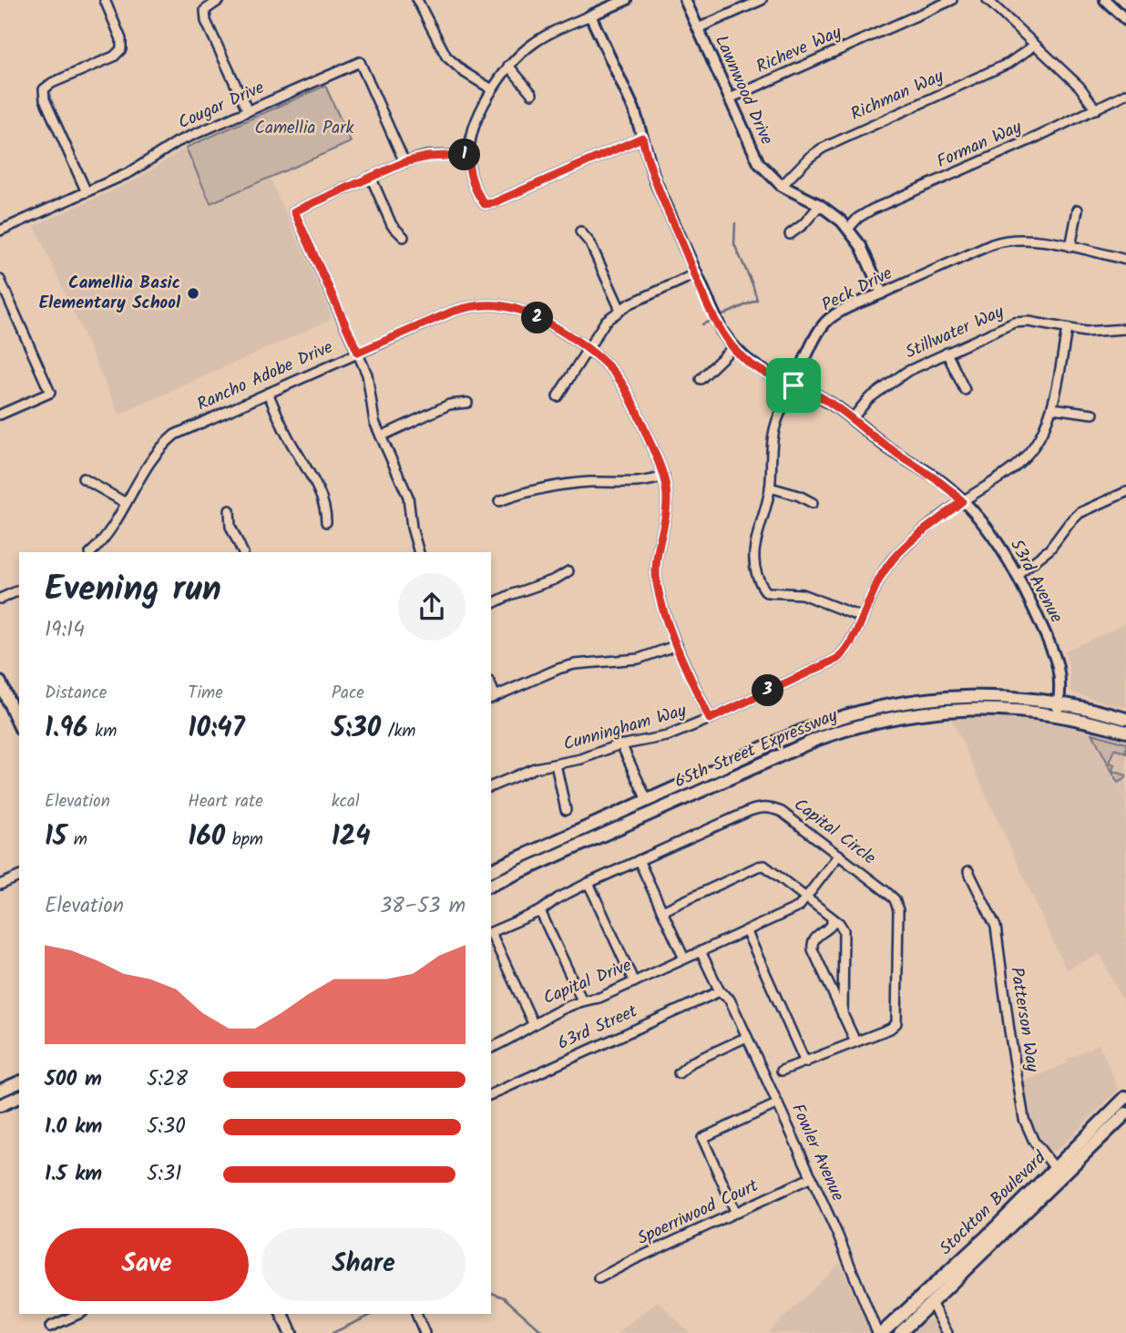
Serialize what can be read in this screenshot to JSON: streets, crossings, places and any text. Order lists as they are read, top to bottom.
{
  "streets": {
    "main road": ["65th Street Expressway", "Stockton Boulevard"],
    "street": [
      "Richeve Way",
      "Lawnwood Drive",
      "Richman Way",
      "Cougar Drive",
      "Forman Way",
      "Peck Drive",
      "Stillwater Way",
      "Rancho Adobe Drive",
      "53rd Avenue",
      "Cunningham Way",
      "Capital Circle",
      "Capital Drive",
      "Patterson Way",
      "63rd Street",
      "Fowler Avenue",
      "Spoerriwood Court"
    ]
  },
  "crossings": [
    ["Richeve Way", "Lawnwood Drive"],
    ["Lawnwood Drive", "Richman Way"],
    ["Lawnwood Drive", "Forman Way"],
    ["Lawnwood Drive", "Peck Drive"],
    ["Peck Drive", "53rd Avenue"],
    ["Peck Drive", "Cunningham Way"],
    ["Stillwater Way", "53rd Avenue"],
    ["Stillwater Way", "Cunningham Way"],
    ["Rancho Adobe Drive", "Cunningham Way"],
    ["53rd Avenue", "Cunningham Way"],
    ["53rd Avenue", "65th Street Expressway"],
    ["Capital Circle", "Capital Drive"],
    ["Patterson Way", "Stockton Boulevard"],
    ["63rd Street", "Fowler Avenue"],
    ["Fowler Avenue", "Stockton Boulevard"],
    ["Fowler Avenue", "Spoerriwood Court"]
  ],
  "parks": ["Camellia Park"],
  "places": ["Camellia Basic Elementary School"],
  "page": {
    "pins": ["1", "2", "3"],
    "heading": ["Evening run", "19:14"],
    "stats": [
      ["Distance", "1.96 km"],
      ["Time", "10:47"],
      ["Pace", "5:30 /km"],
      ["Elevation", "15 m"],
      ["Heart rate", "160 bpm"],
      ["kcal", "124"]
    ],
    "chart": ["Elevation", "38–53 m"],
    "list": [
      {
        "name": "500 m",
        "note": "5:28"
      },
      {
        "name": "1.0 km",
        "note": "5:30"
      },
      {
        "name": "1.5 km",
        "note": "5:31"
      }
    ],
    "buttons": ["Save", "Share"]
  }
}
